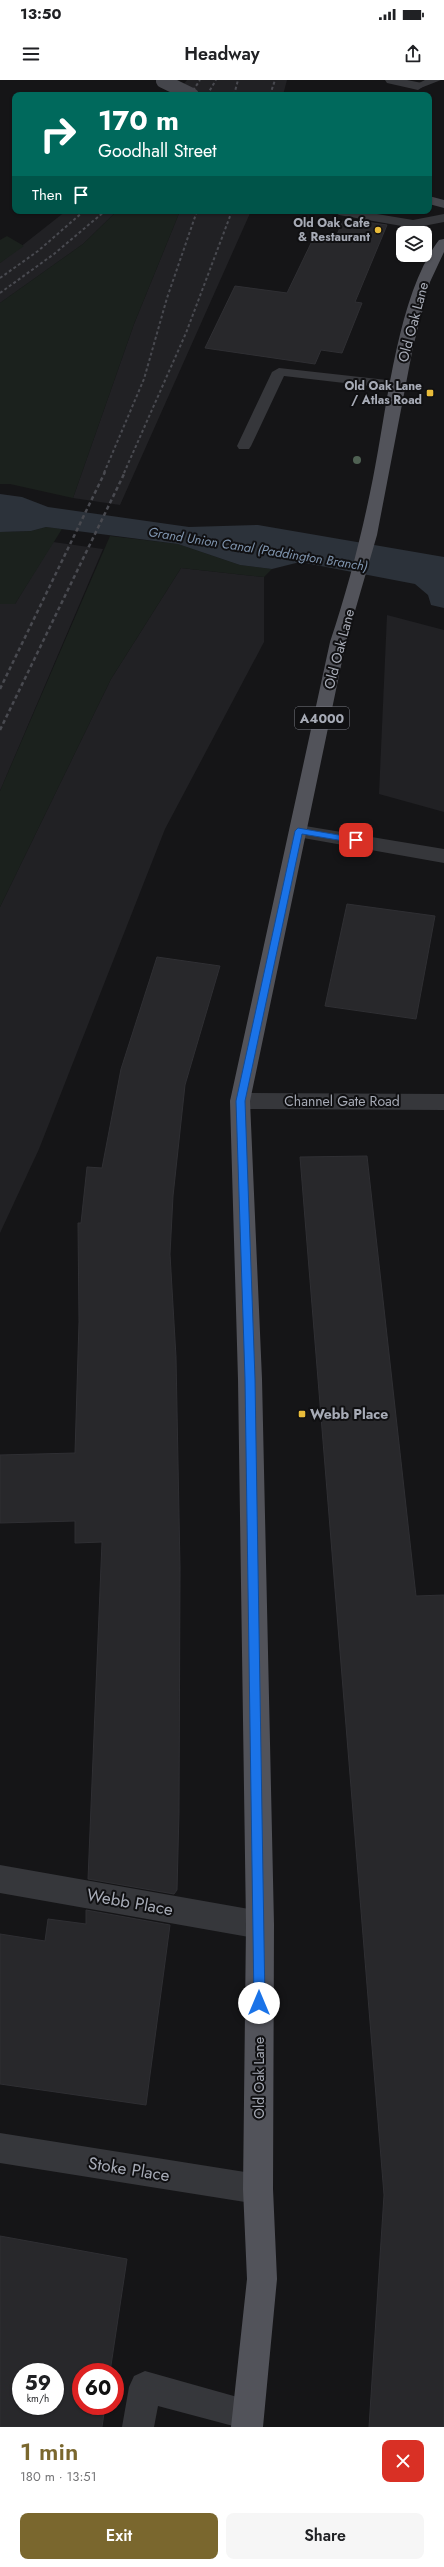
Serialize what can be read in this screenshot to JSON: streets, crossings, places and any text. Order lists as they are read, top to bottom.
{
  "streets": {
    "main road": ["Old Oak Lane", "A4000"],
    "street": ["Channel Gate Road", "Webb Place", "Stoke Place"]
  },
  "crossings": [
    ["Old Oak Lane", "Channel Gate Road"],
    ["Old Oak Lane", "Webb Place"],
    ["Old Oak Lane", "Stoke Place"]
  ],
  "water": ["Grand Union Canal (Paddington Branch)"],
  "places": {
    "other": ["Old Oak Cafe & Restaurant"],
    "transit": ["Old Oak Lane / Atlas Road", "Webb Place"]
  },
  "page": {
    "status": "13:50",
    "header": "Headway",
    "turn": ["170 m", "Goodhall Street"],
    "then": "Then",
    "speed": "59 km/h",
    "limit": "60",
    "heading": ["1 min", "180 m · 13:51"],
    "buttons": ["Exit", "Share"]
  }
}
